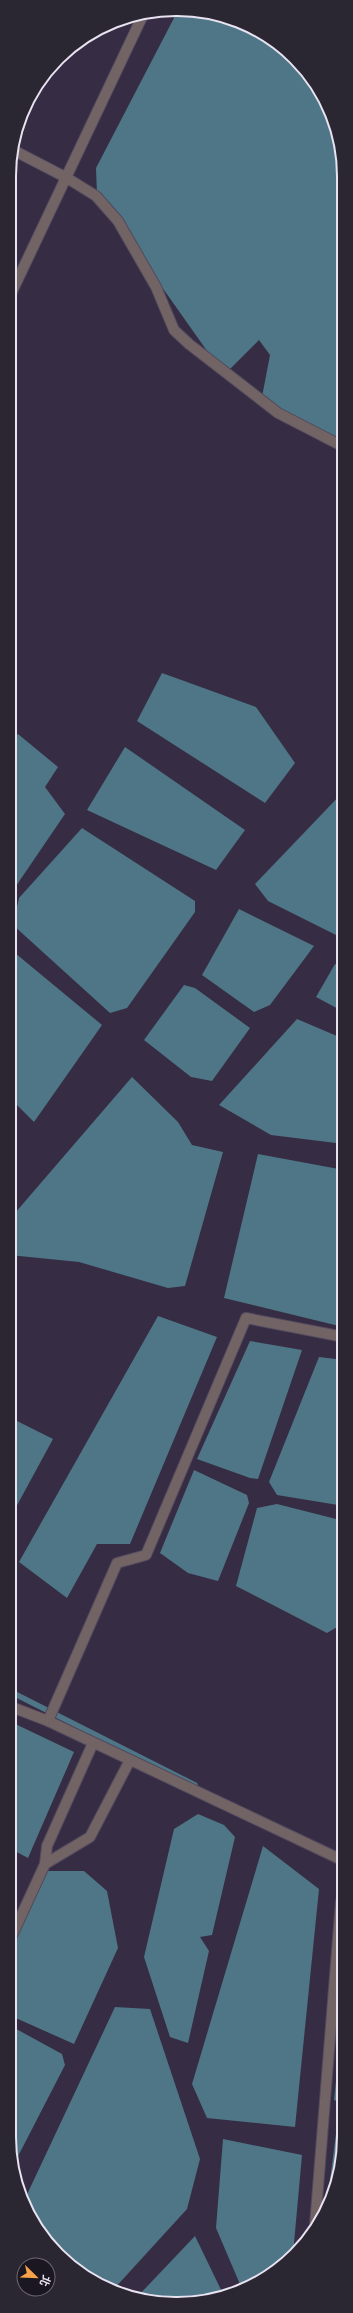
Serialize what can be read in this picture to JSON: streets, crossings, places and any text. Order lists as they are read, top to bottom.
{
  "north": "bottom right"
}
